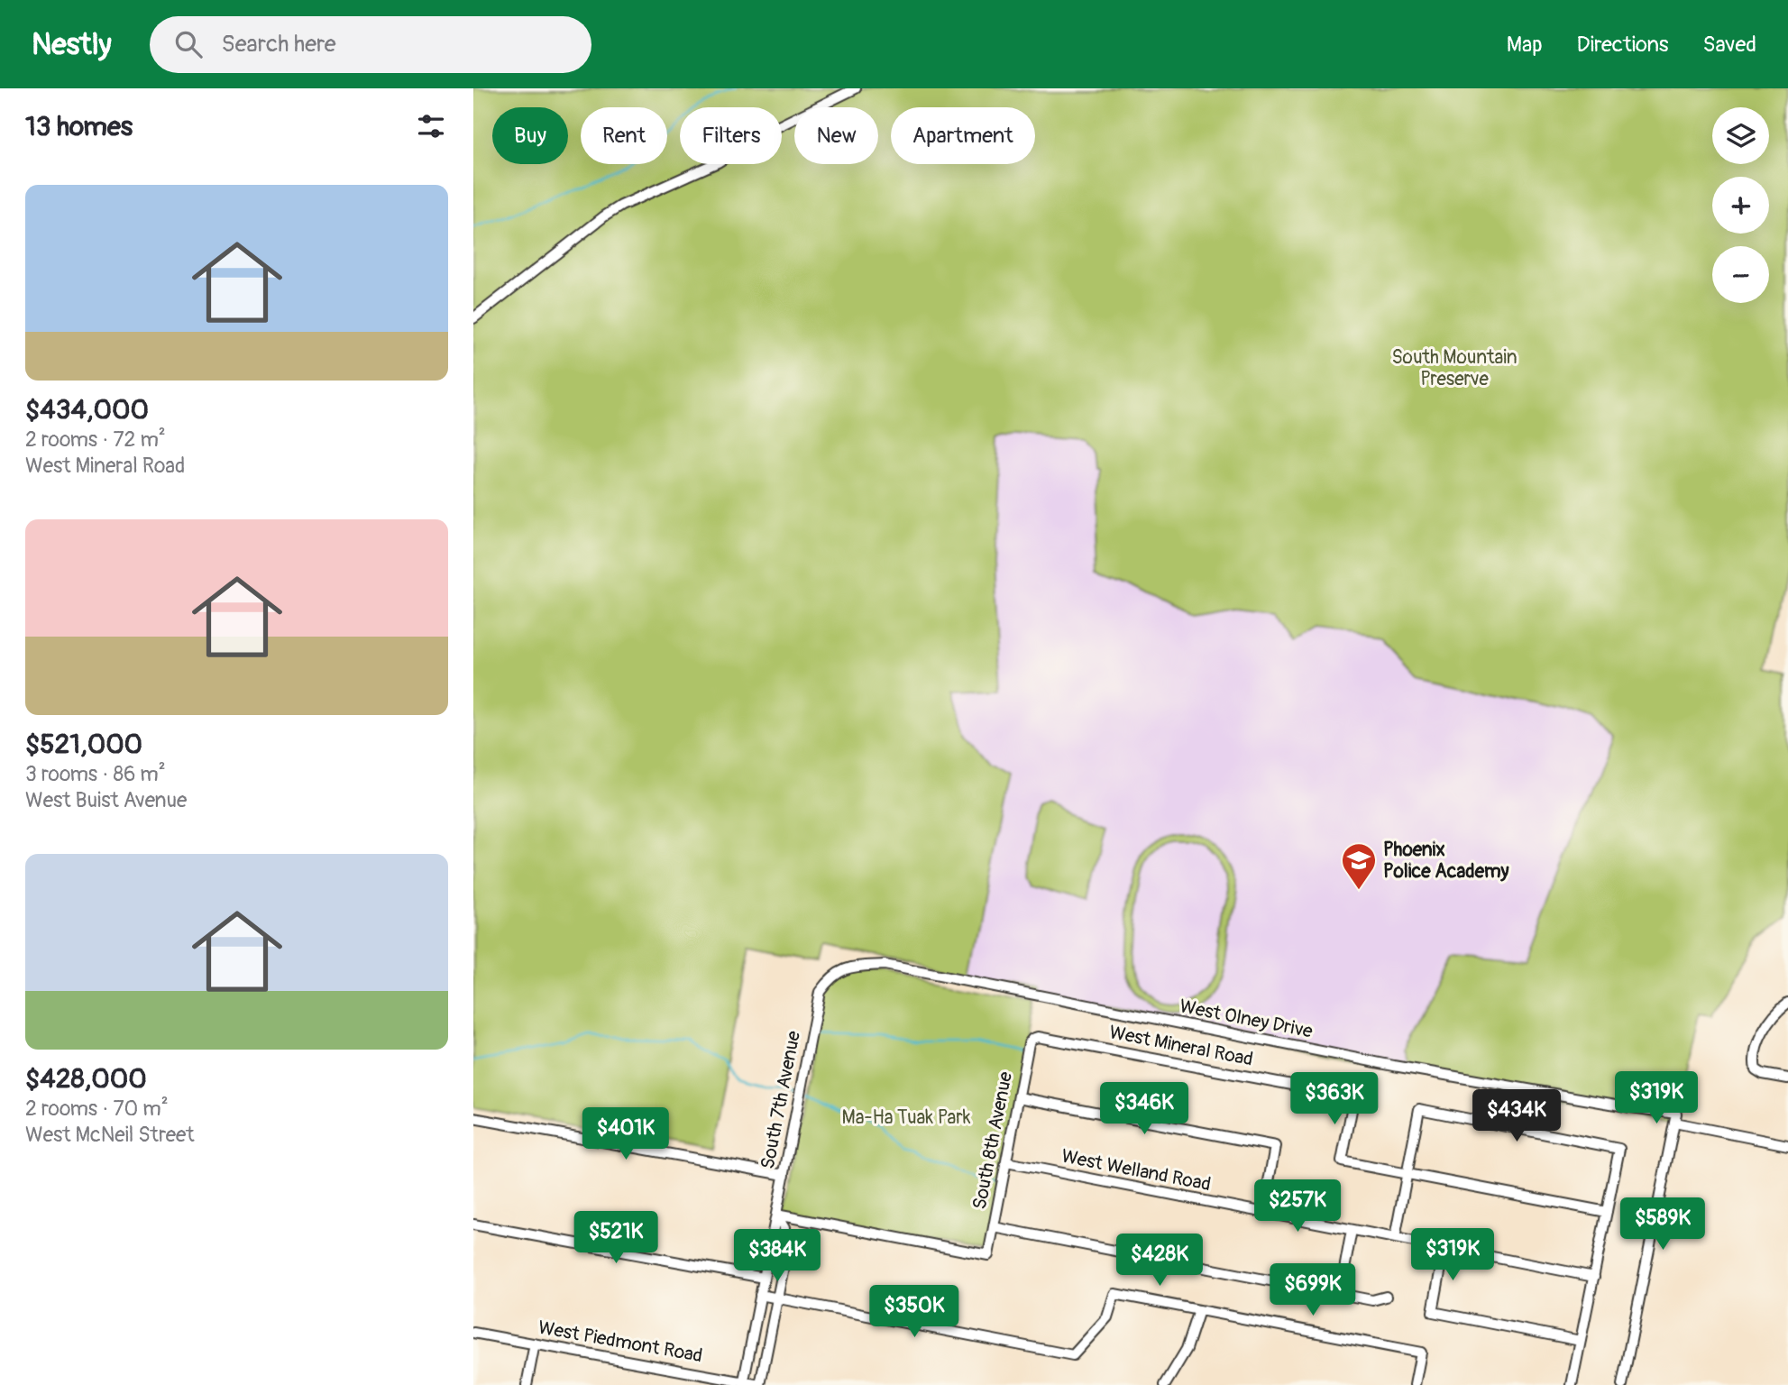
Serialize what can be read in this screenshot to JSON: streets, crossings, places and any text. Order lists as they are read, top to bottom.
{
  "streets": {
    "street": [
      "West Olney Drive",
      "West Mineral Road",
      "South 7th Avenue",
      "South 8th Avenue",
      "West Welland Road",
      "West Piedmont Road"
    ]
  },
  "crossings": [
    ["West Olney Drive", "South 7th Avenue"],
    ["West Mineral Road", "South 8th Avenue"],
    ["South 7th Avenue", "South 8th Avenue"],
    ["South 7th Avenue", "West Piedmont Road"],
    ["South 8th Avenue", "West Welland Road"]
  ],
  "parks": ["South Mountain Preserve", "Ma-Ha Tuak Park"],
  "places": {
    "school or university": ["Phoenix Police Academy"]
  },
  "page": {
    "header": "Nestly",
    "search": "Search here",
    "nav": ["Map", "Directions", "Saved"],
    "heading": "13 homes",
    "map_buttons": ["+", "−"],
    "chip": [
      "Buy",
      "Rent",
      "Filters",
      "New",
      "Apartment"
    ],
    "list": [
      {
        "name": "$434,000",
        "note": "2 rooms · 72 m² · West Mineral Road"
      },
      {
        "name": "$521,000",
        "note": "3 rooms · 86 m² · West Buist Avenue"
      },
      {
        "name": "$428,000",
        "note": "2 rooms · 70 m² · West McNeil Street"
      }
    ],
    "price": [
      "$319K",
      "$363K",
      "$346K",
      "$434K",
      "$401K",
      "$257K",
      "$589K",
      "$521K",
      "$319K",
      "$384K",
      "$428K",
      "$699K",
      "$350K"
    ]
  }
}
